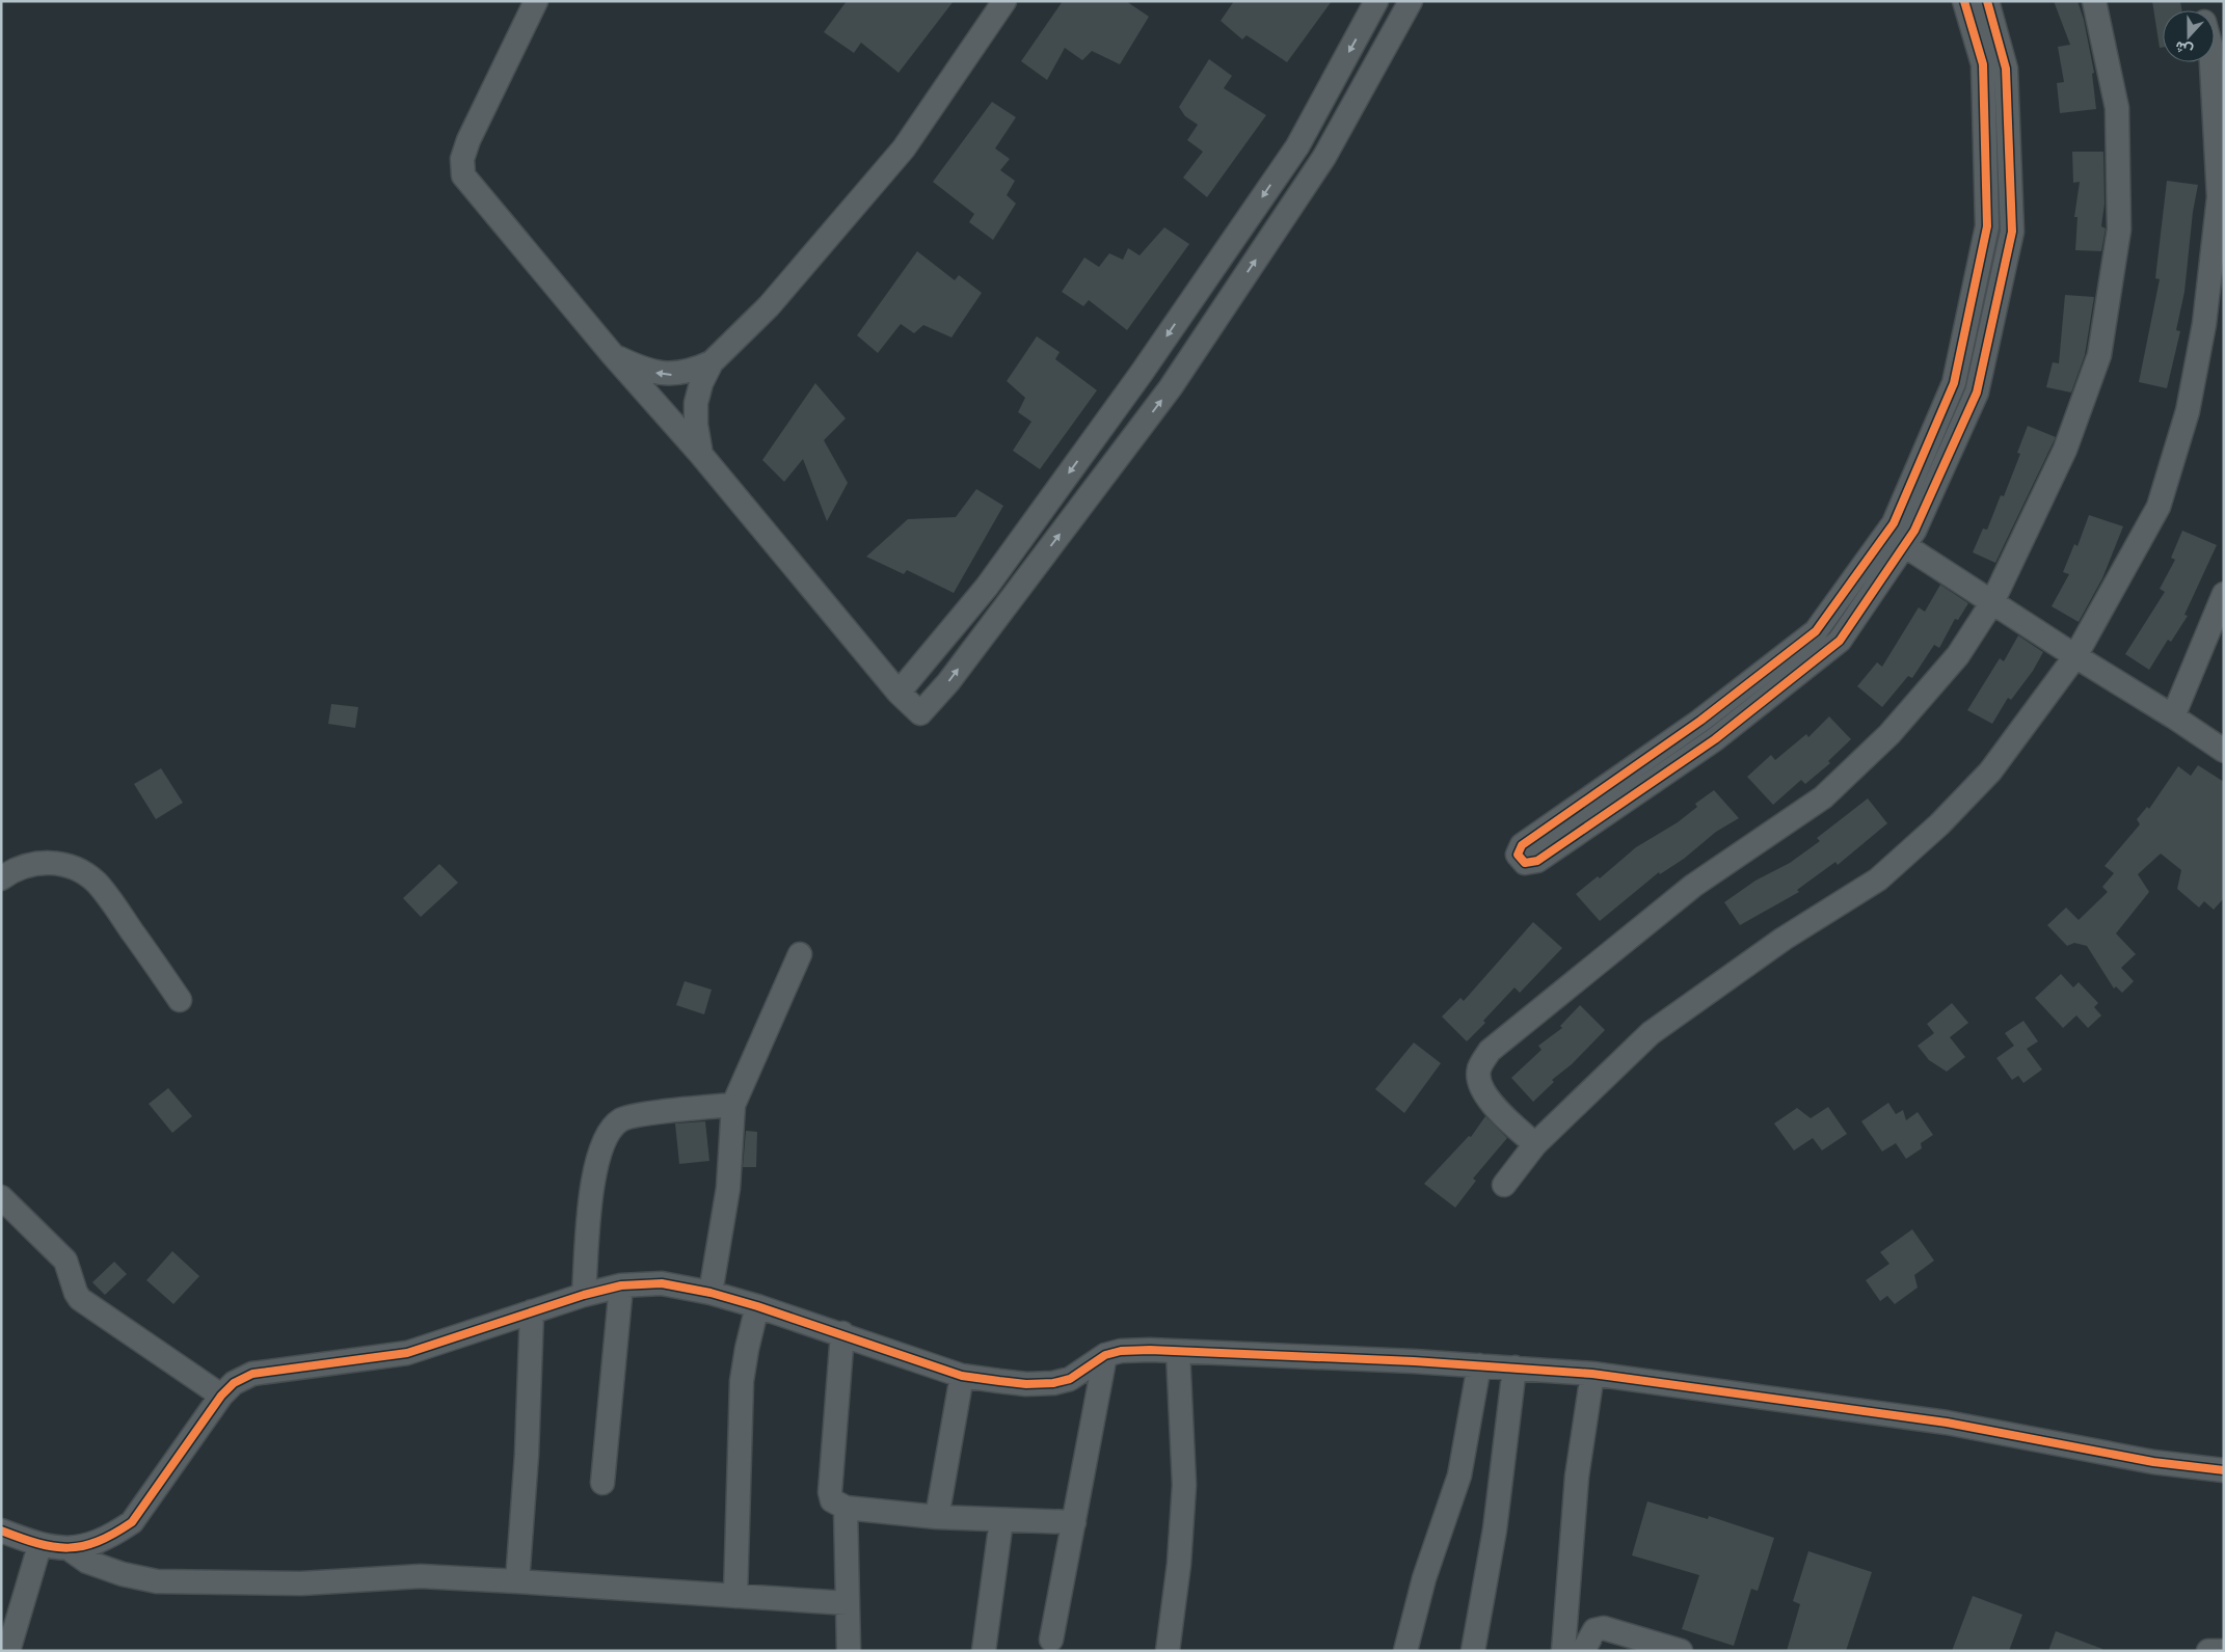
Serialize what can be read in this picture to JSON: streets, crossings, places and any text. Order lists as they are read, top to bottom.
{
  "north": "bottom"
}
